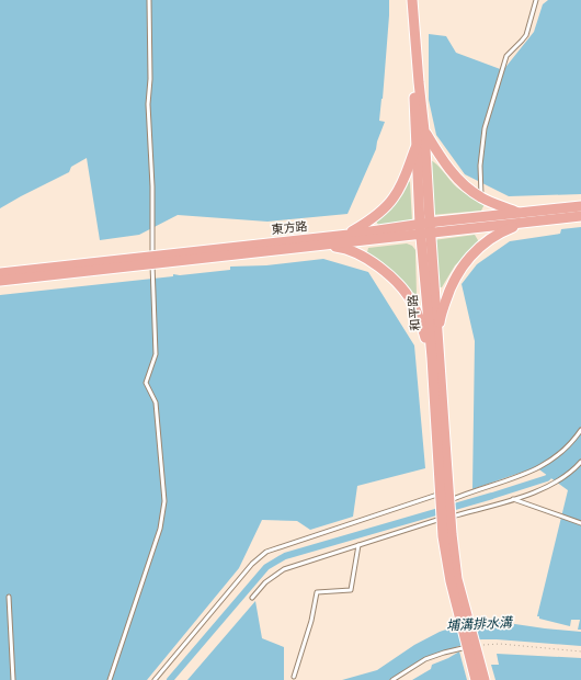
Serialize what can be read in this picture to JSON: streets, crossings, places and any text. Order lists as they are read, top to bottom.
{
  "streets": {
    "main road": ["東方路", "和平路"]
  },
  "crossings": [
    ["東方路", "和平路"]
  ],
  "water": ["埔溝排水溝"]
}
